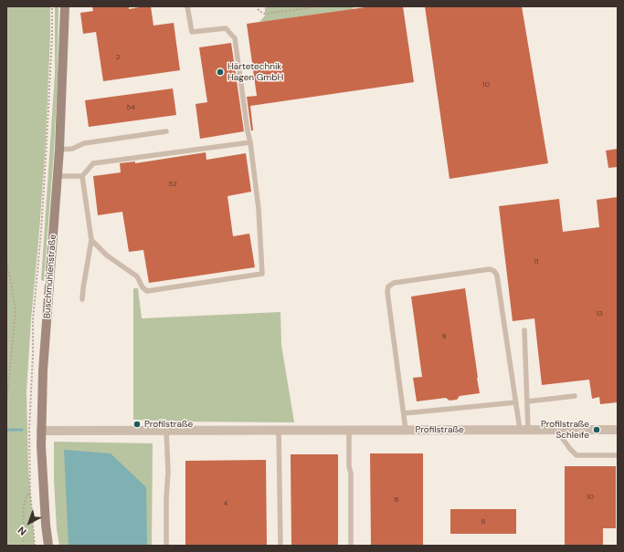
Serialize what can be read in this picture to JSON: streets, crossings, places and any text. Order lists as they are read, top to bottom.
{
  "streets": {
    "street": ["Buschmühlenstraße", "Profilstraße"]
  },
  "crossings": [
    ["Buschmühlenstraße", "Profilstraße"]
  ],
  "places": ["Härtetechnik Hagen GmbH", "Profilstraße", "Profilstraße Schleife"],
  "house_numbers": [
    "2",
    "10",
    "54",
    "52",
    "11",
    "13",
    "9",
    "10",
    "6",
    "4",
    "8"
  ],
  "north": "bottom left"
}
